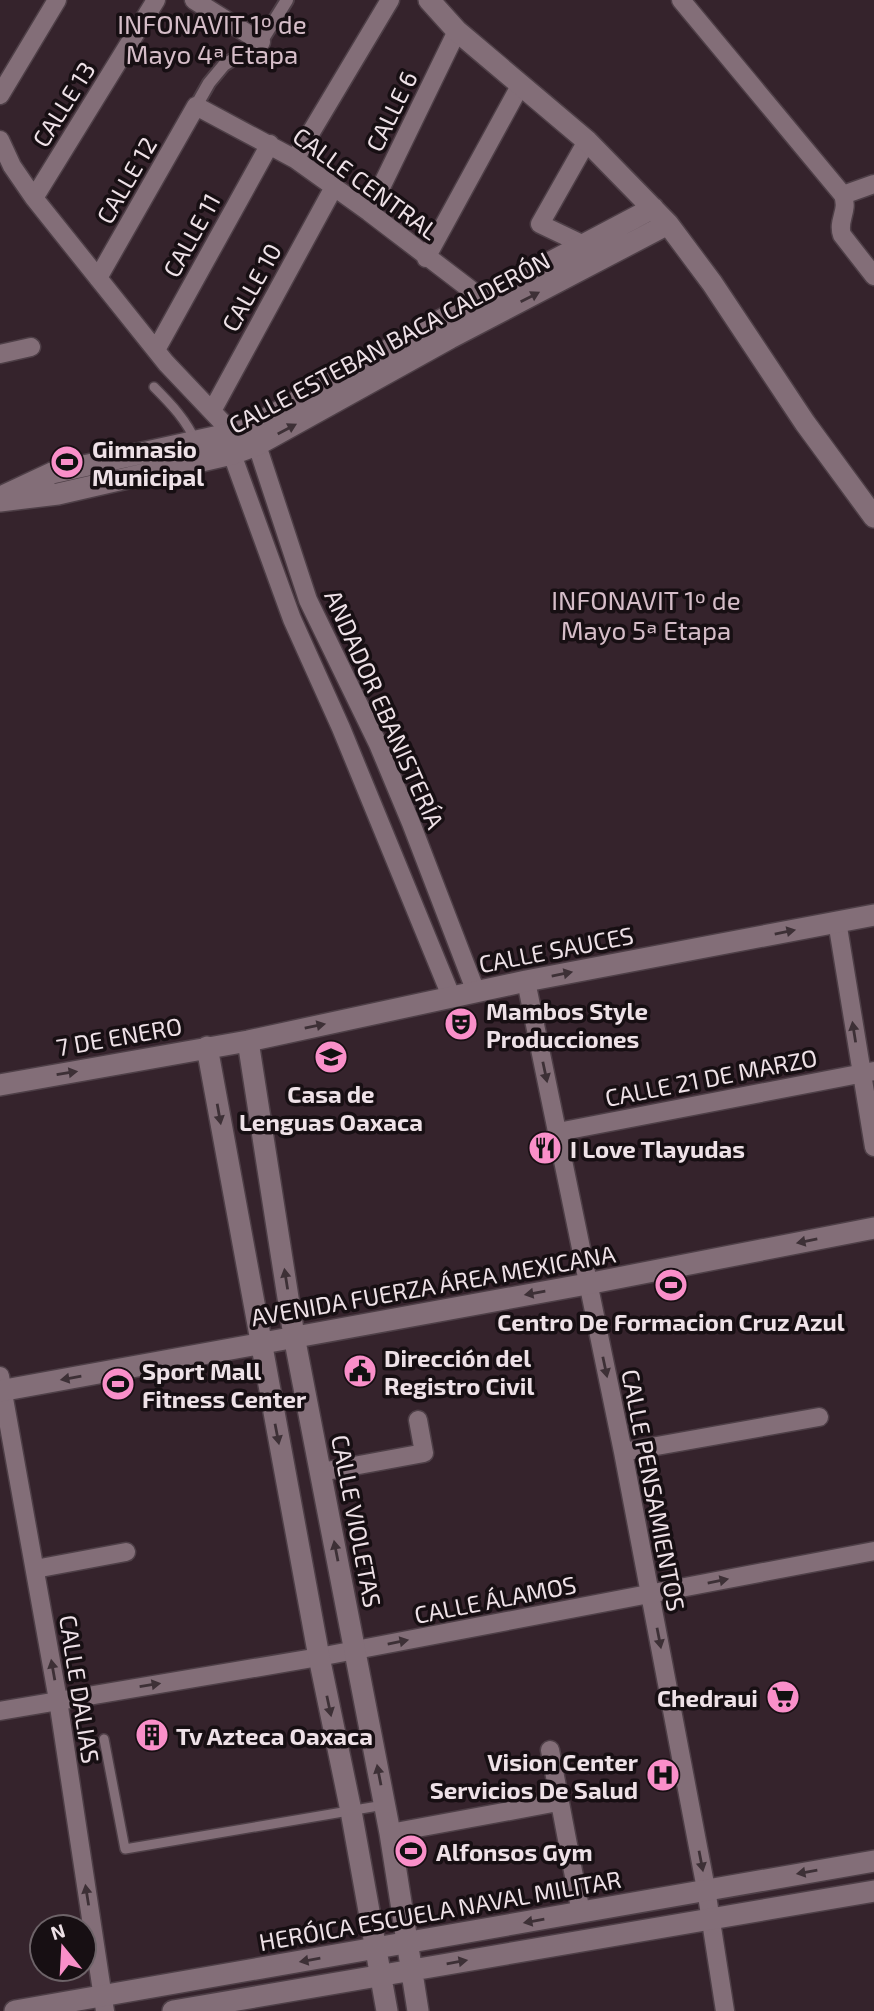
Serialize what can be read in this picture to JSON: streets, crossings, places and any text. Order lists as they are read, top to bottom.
{
  "streets": {
    "street": [
      "CALLE 13",
      "CALLE 6",
      "CALLE 12",
      "CALLE CENTRAL",
      "CALLE 11",
      "CALLE 10",
      "CALLE ESTEBAN BACA CALDERÓN",
      "ANDADOR EBANISTERÍA",
      "CALLE SAUCES",
      "7 DE ENERO",
      "CALLE 21 DE MARZO",
      "AVENIDA FUERZA ÁREA MEXICANA",
      "CALLE PENSAMIENTOS",
      "CALLE VIOLETAS",
      "CALLE ÁLAMOS",
      "CALLE DALIAS",
      "HERÓICA ESCUELA NAVAL MILITAR"
    ]
  },
  "crossings": [
    ["CALLE 13", "ANDADOR EBANISTERÍA"],
    ["CALLE 6", "CALLE CENTRAL"],
    ["CALLE 12", "CALLE CENTRAL"],
    ["CALLE 12", "ANDADOR EBANISTERÍA"],
    ["CALLE CENTRAL", "CALLE 11"],
    ["CALLE CENTRAL", "CALLE 10"],
    ["CALLE CENTRAL", "CALLE ESTEBAN BACA CALDERÓN"],
    ["CALLE 11", "ANDADOR EBANISTERÍA"],
    ["CALLE 10", "ANDADOR EBANISTERÍA"],
    ["CALLE ESTEBAN BACA CALDERÓN", "ANDADOR EBANISTERÍA"],
    ["ANDADOR EBANISTERÍA", "CALLE SAUCES"],
    ["CALLE SAUCES", "7 DE ENERO"],
    ["CALLE SAUCES", "CALLE PENSAMIENTOS"],
    ["CALLE SAUCES", "CALLE VIOLETAS"],
    ["7 DE ENERO", "CALLE VIOLETAS"],
    ["CALLE 21 DE MARZO", "CALLE PENSAMIENTOS"],
    ["AVENIDA FUERZA ÁREA MEXICANA", "CALLE PENSAMIENTOS"],
    ["AVENIDA FUERZA ÁREA MEXICANA", "CALLE VIOLETAS"],
    ["AVENIDA FUERZA ÁREA MEXICANA", "CALLE DALIAS"],
    ["CALLE PENSAMIENTOS", "CALLE ÁLAMOS"],
    ["CALLE PENSAMIENTOS", "HERÓICA ESCUELA NAVAL MILITAR"],
    ["CALLE VIOLETAS", "CALLE ÁLAMOS"],
    ["CALLE VIOLETAS", "HERÓICA ESCUELA NAVAL MILITAR"],
    ["CALLE ÁLAMOS", "CALLE DALIAS"],
    ["CALLE DALIAS", "HERÓICA ESCUELA NAVAL MILITAR"]
  ],
  "one_way": [
    "CALLE SAUCES",
    "7 DE ENERO",
    "CALLE PENSAMIENTOS",
    "CALLE DALIAS"
  ],
  "districts": ["INFONAVIT 1º de Mayo 4ª Etapa", "INFONAVIT 1º de Mayo 5ª Etapa"],
  "places": {
    "sports": [
      "Gimnasio Municipal",
      "Centro De Formacion Cruz Azul",
      "Sport Mall Fitness Center",
      "Alfonsos Gym"
    ],
    "theatre": ["Mambos Style Producciones"],
    "school or university": ["Casa de Lenguas Oaxaca"],
    "restaurant": ["I Love Tlayudas"],
    "public building": ["Dirección del Registro Civil"],
    "supermarket": ["Chedraui"],
    "building": ["Tv Azteca Oaxaca"],
    "hospital": ["Vision Center Servicios De Salud"]
  },
  "north": "top"
}
